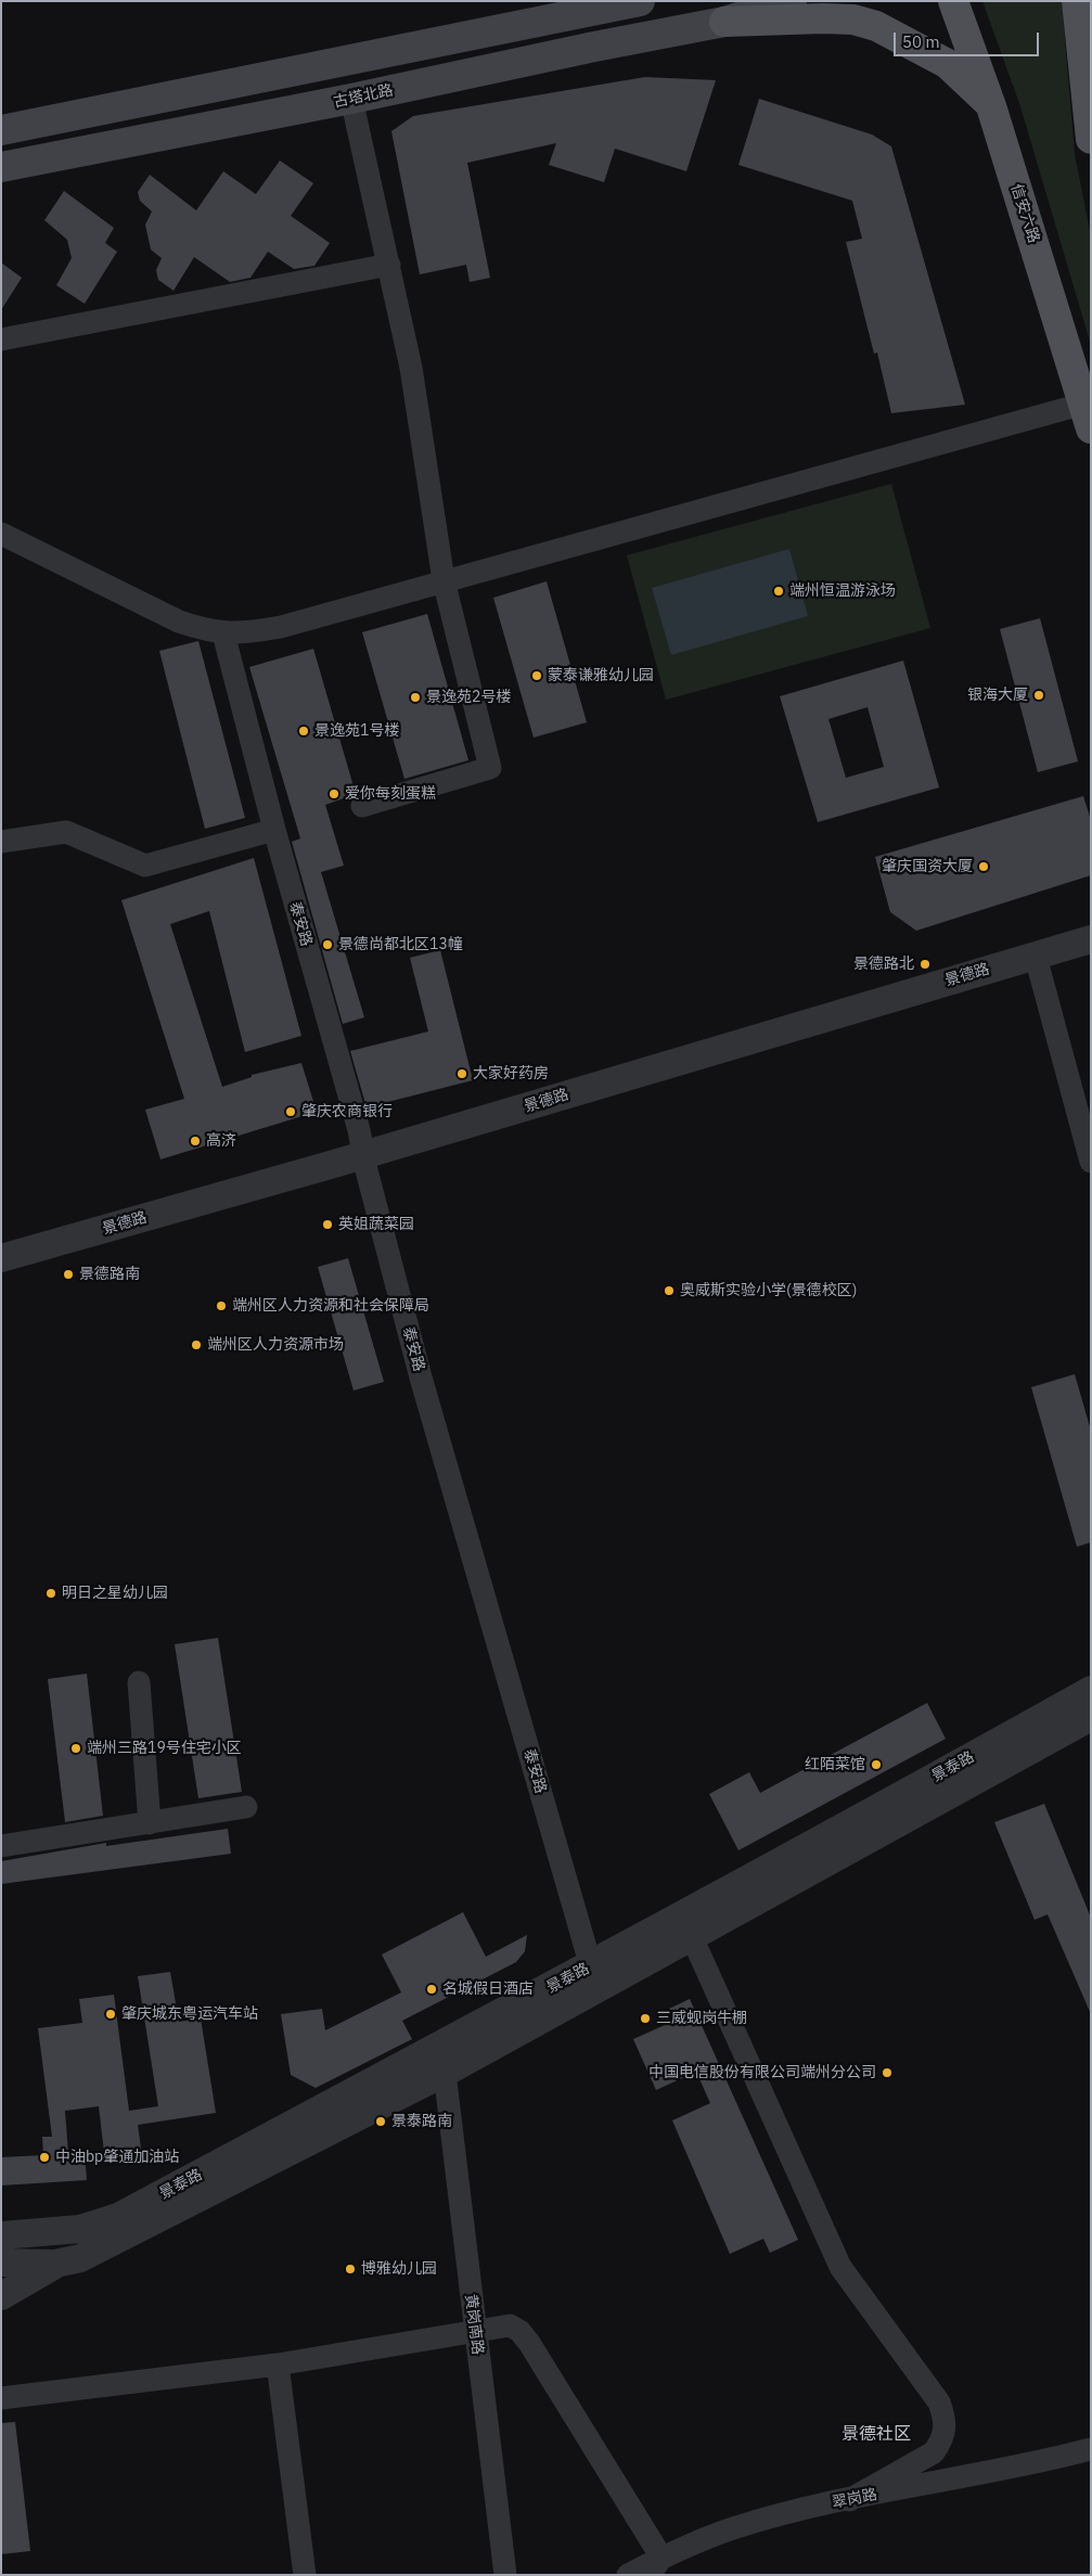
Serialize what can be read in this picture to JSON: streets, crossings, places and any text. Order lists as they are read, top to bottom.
{
  "streets": {
    "main road": ["古塔北路", "信安六路"],
    "street": [
      "泰安路",
      "景德路",
      "景泰路",
      "黄岗南路",
      "翠岗路"
    ]
  },
  "crossings": [
    ["泰安路", "景德路"],
    ["泰安路", "景泰路"]
  ],
  "districts": ["景德社区"],
  "places": [
    "端州恒温游泳场",
    "蒙泰谦雅幼儿园",
    "银海大厦",
    "景逸苑2号楼",
    "景逸苑1号楼",
    "爱你每刻蛋糕",
    "肇庆国资大厦",
    "景德尚都北区13幢",
    "景德路北",
    "大家好药房",
    "肇庆农商银行",
    "高济",
    "英姐蔬菜园",
    "景德路南",
    "奥威斯实验小学(景德校区)",
    "端州区人力资源和社会保障局",
    "端州区人力资源市场",
    "明日之星幼儿园",
    "端州三路19号住宅小区",
    "红陌菜馆",
    "名城假日酒店",
    "肇庆城东粤运汽车站",
    "三威蚬岗牛棚",
    "中国电信股份有限公司端州分公司",
    "景泰路南",
    "中油bp肇通加油站",
    "博雅幼儿园"
  ],
  "scale_bar": "50 m"
}
